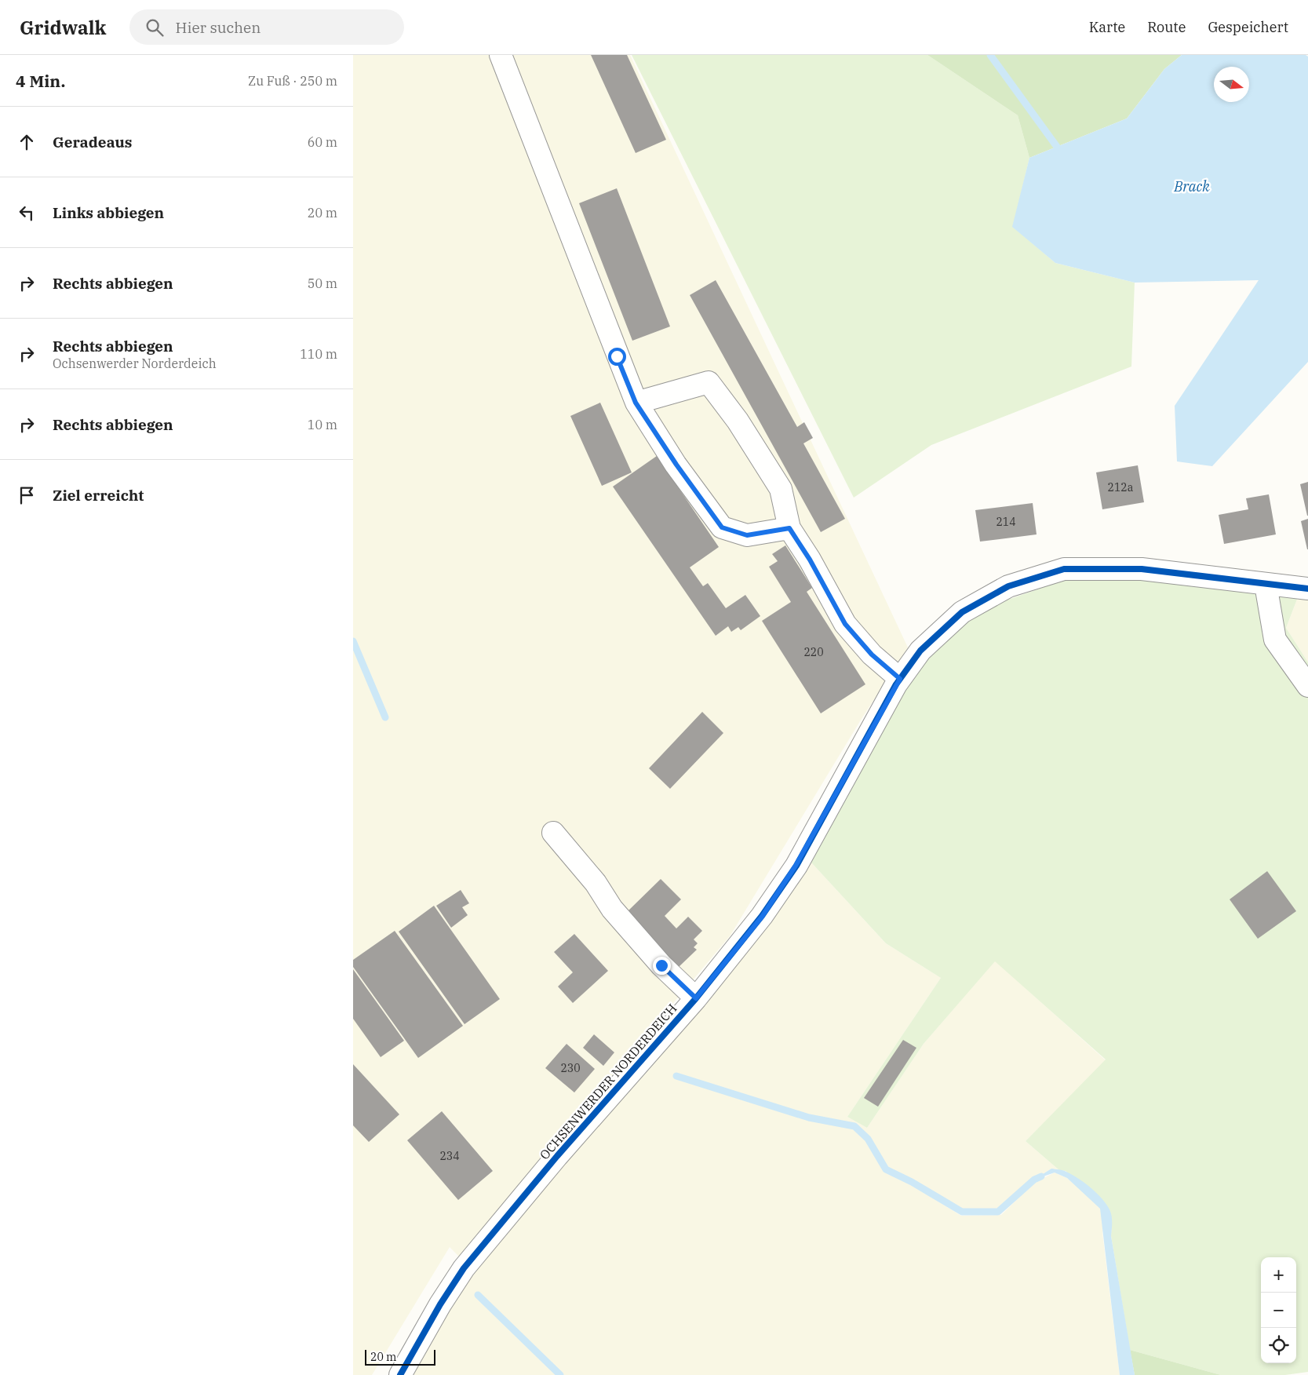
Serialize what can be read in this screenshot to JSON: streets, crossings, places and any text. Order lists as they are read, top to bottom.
{
  "streets": {
    "street": ["OCHSENWERDER NORDERDEICH"]
  },
  "water": ["Brack"],
  "house_numbers": [
    "212a",
    "214",
    "220",
    "230",
    "234"
  ],
  "scale_bar": "20 m",
  "north": "right",
  "page": {
    "header": "Gridwalk",
    "search": "Hier suchen",
    "nav": ["Karte", "Route", "Gespeichert"],
    "heading": ["4 Min.", "Zu Fuß · 250 m"],
    "list": [
      ["Geradeaus", "60 m"],
      ["Links abbiegen", "20 m"],
      ["Rechts abbiegen", "50 m"],
      ["Rechts abbiegen", "Ochsenwerder Norderdeich", "110 m"],
      ["Rechts abbiegen", "10 m"],
      "Ziel erreicht"
    ],
    "map_buttons": ["+", "−"],
    "scale": "20 m"
  }
}
